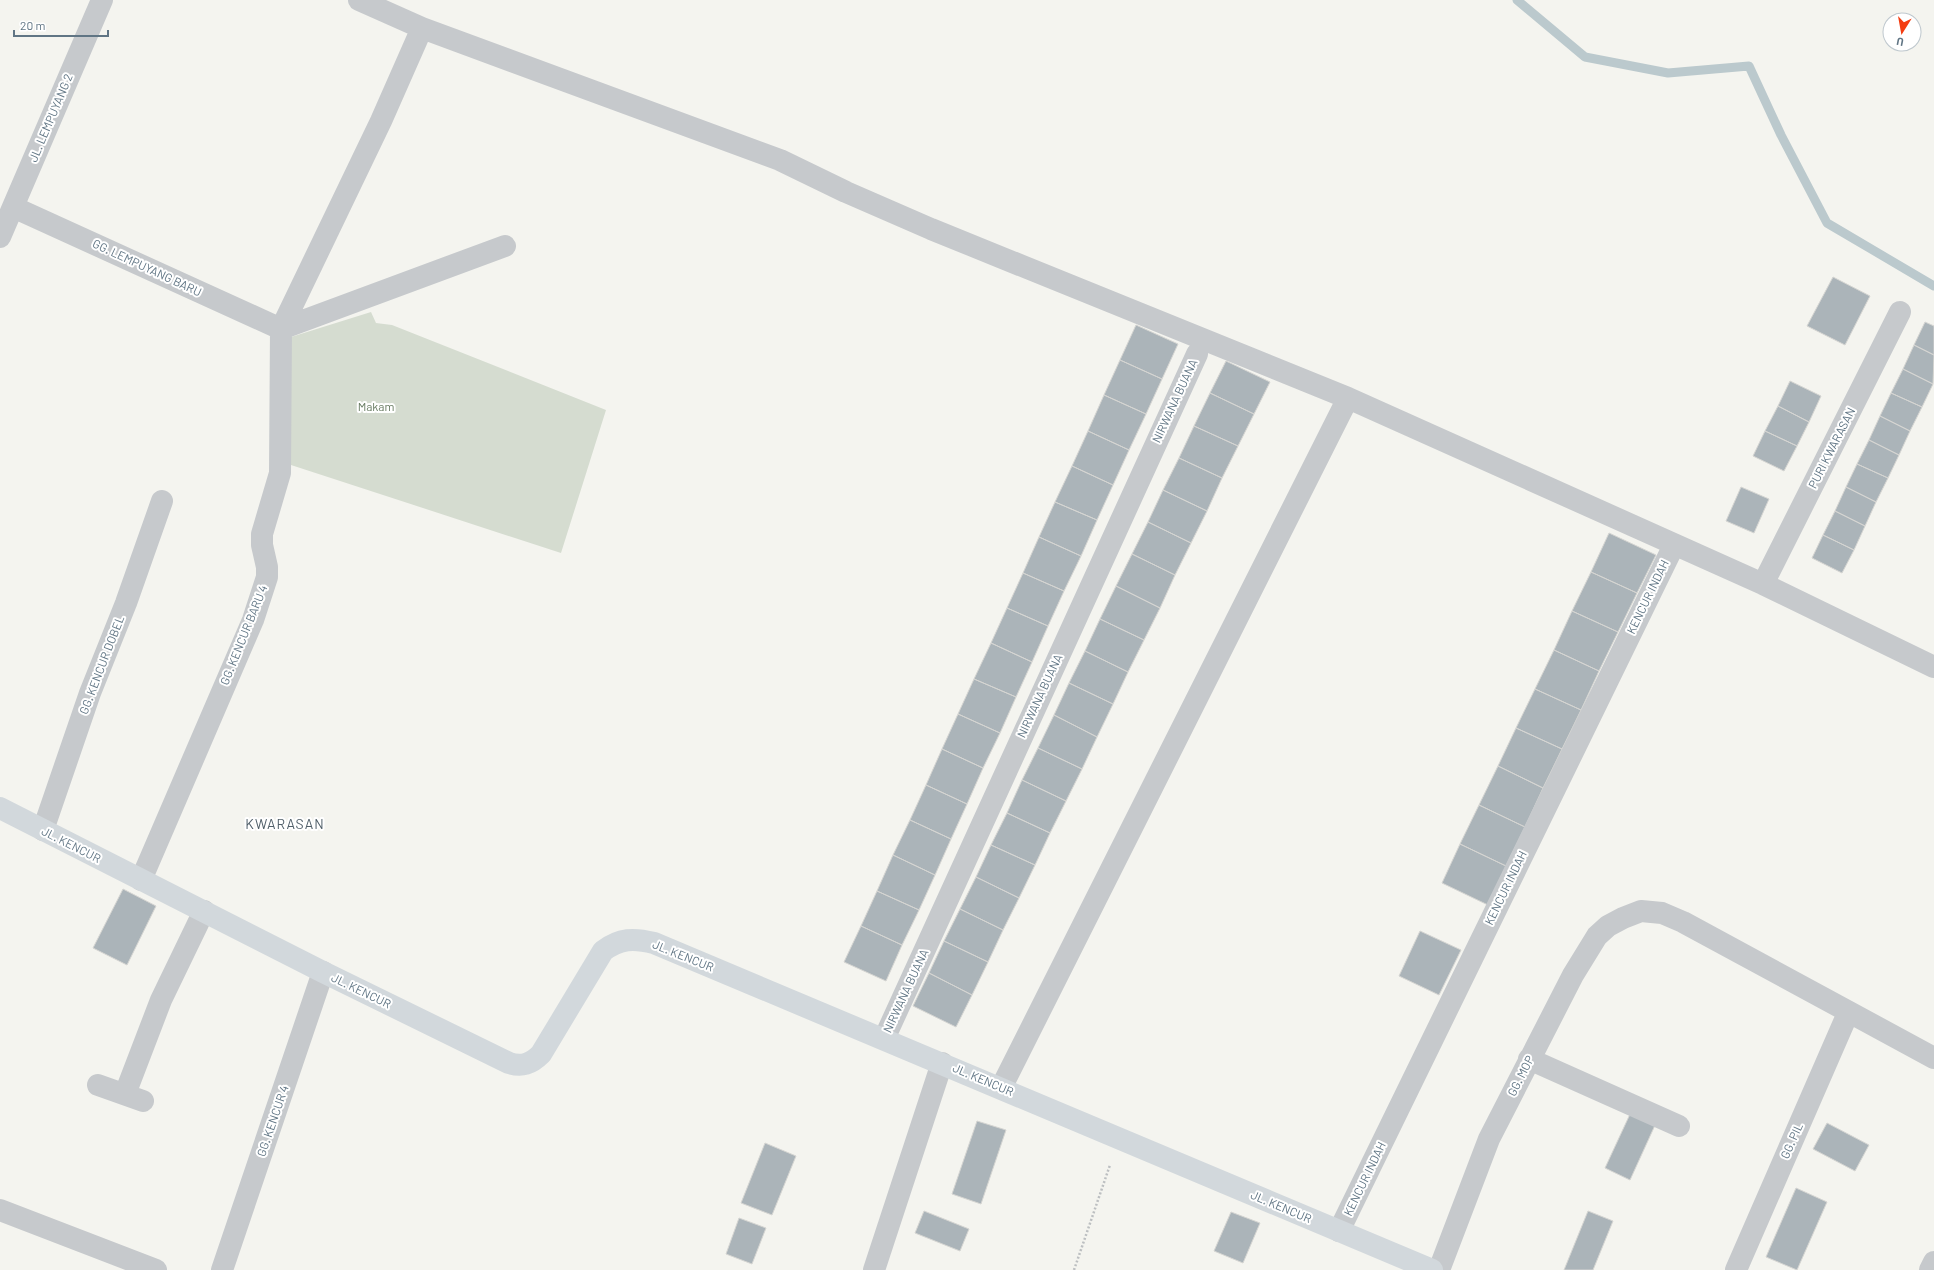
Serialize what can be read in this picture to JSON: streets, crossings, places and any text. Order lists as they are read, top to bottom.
{
  "streets": {
    "street": [
      "JL. LEMPUYANG 2",
      "GG. LEMPUYANG BARU",
      "NIRWANA BUANA",
      "PURI KWARASAN",
      "KENCUR INDAH",
      "GG. KENCUR BARU 4",
      "GG. KENCUR DOBEL",
      "JL. KENCUR",
      "GG. MOP",
      "GG. KENCUR 4",
      "GG. PIL"
    ]
  },
  "crossings": [
    ["JL. LEMPUYANG 2", "GG. LEMPUYANG BARU"],
    ["GG. LEMPUYANG BARU", "GG. KENCUR BARU 4"],
    ["NIRWANA BUANA", "JL. KENCUR"],
    ["KENCUR INDAH", "JL. KENCUR"],
    ["GG. KENCUR BARU 4", "JL. KENCUR"],
    ["GG. KENCUR DOBEL", "JL. KENCUR"],
    ["JL. KENCUR", "GG. KENCUR 4"],
    ["GG. MOP", "GG. PIL"]
  ],
  "districts": ["KWARASAN"],
  "parks": ["Makam"],
  "scale_bar": "20 m",
  "north": "bottom"
}
